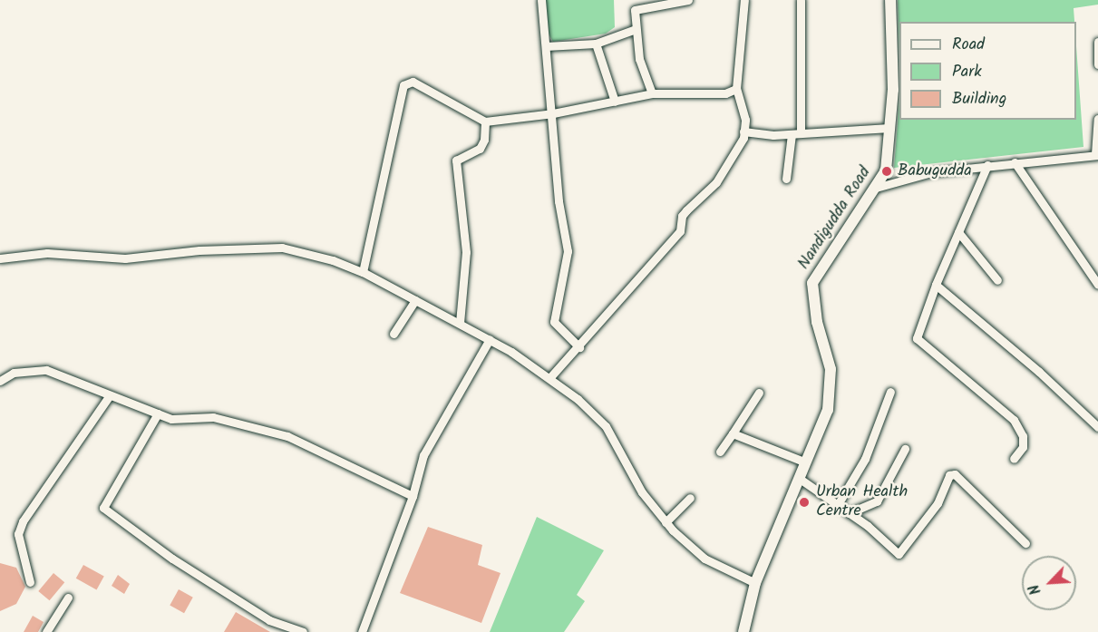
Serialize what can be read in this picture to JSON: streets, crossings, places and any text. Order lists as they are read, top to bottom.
{
  "streets": {
    "street": ["Nandigudda Road"]
  },
  "places": ["Babugudda", "Urban Health Centre"],
  "legend": ["Road", "Park", "Building"],
  "north": "bottom left"
}
